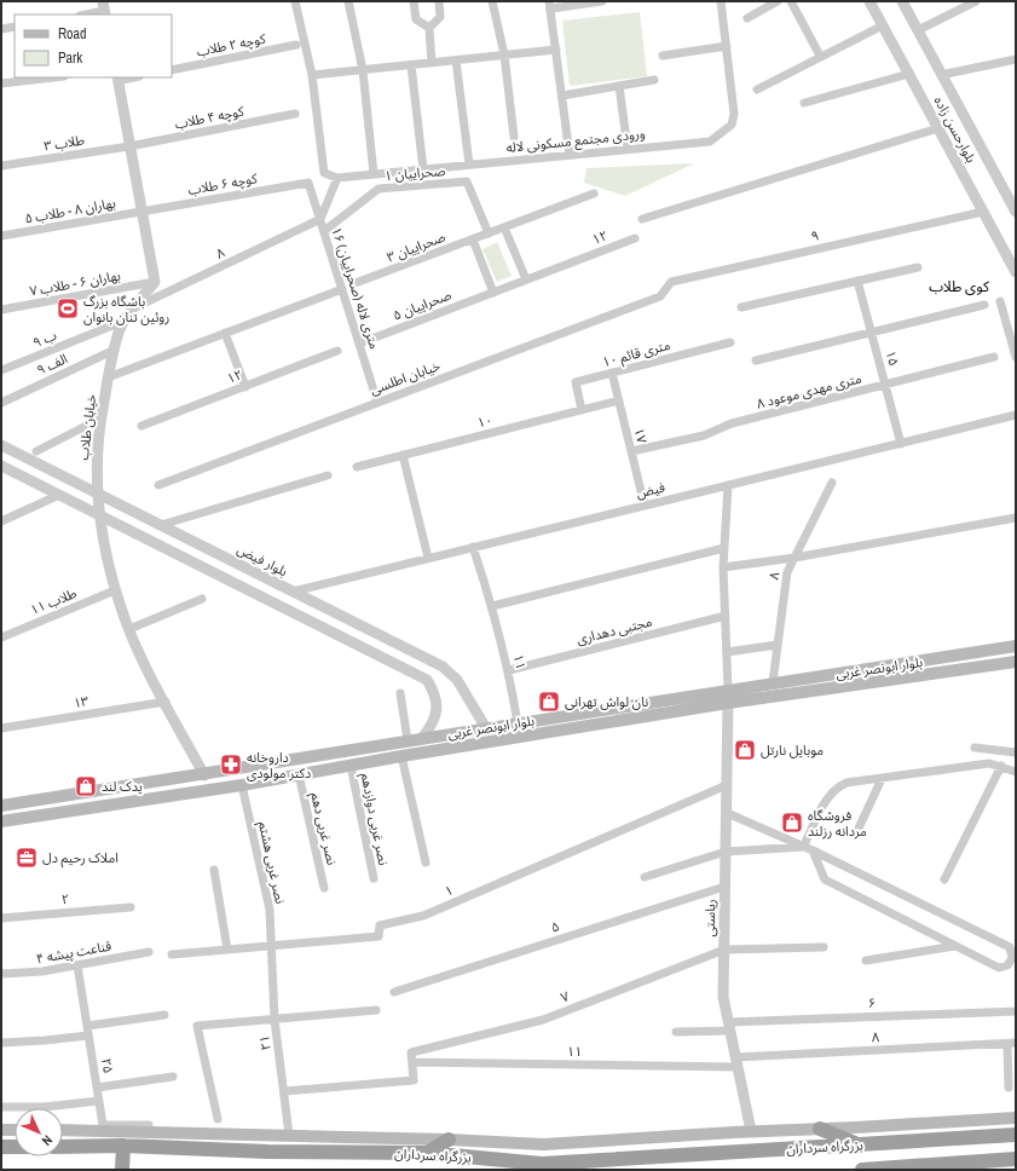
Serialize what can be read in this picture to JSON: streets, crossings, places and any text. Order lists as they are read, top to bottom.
{
  "streets": {
    "highway": ["بزرگراه سرداران"],
    "main road": ["بلوار ابونصر غربی"],
    "street": [
      "کوچه ۲ طلاب",
      "کوچه ۴ طلاب",
      "بلوارحسن زاده",
      "ورودی مجتمع مسکونی لاله",
      "طلاب ۳",
      "صحراییان ۱",
      "کوچه ۶ طلاب",
      "بهاران ۸ - طلاب ۵",
      "۹",
      "۱۲",
      "صحراییان ۳",
      "۸",
      "بهاران ۶ - طلاب ۷",
      "۱۶ متری لاله (صحراییان)",
      "۵ صحراییان",
      "۹ ب",
      "۱۰ متری قائم",
      "۱۵",
      "۹ الف",
      "خيابان اطلسى",
      "۸ متری مهدی موعود",
      "۱۰",
      "خیابان طلاب",
      "۱۷",
      "فیض",
      "بلوار فیض",
      "طلاب ۱۱",
      "مجتبی دهداری",
      "۱۱",
      "۱۳",
      "نصر غربی دوازدهم",
      "نصر غربی دهم",
      "نصر غربی هشتم",
      "۱",
      "۲",
      "ریاستی",
      "۵",
      "قناعت پیشه ۴",
      "۷",
      "۶",
      "۲۱",
      "۲۵"
    ]
  },
  "crossings": [
    ["کوچه ۴ طلاب", "طلاب ۳"],
    ["بلوارحسن زاده", "۹"],
    ["صحراییان ۱", "صحراییان ۳"],
    ["صحراییان ۱", "۱۶ متری لاله (صحراییان)"],
    ["کوچه ۶ طلاب", "بهاران ۸ - طلاب ۵"],
    ["کوچه ۶ طلاب", "۱۶ متری لاله (صحراییان)"],
    ["۹", "خيابان اطلسى"],
    ["۱۲", "۵ صحراییان"],
    ["۸", "۱۶ متری لاله (صحراییان)"],
    ["۸", "خیابان طلاب"],
    ["۸", "۱۱"],
    ["۸", "بلوار ابونصر غربی"],
    ["۸", "ریاستی"],
    ["بهاران ۶ - طلاب ۷", "خیابان طلاب"],
    ["۱۶ متری لاله (صحراییان)", "۵ صحراییان"],
    ["۱۶ متری لاله (صحراییان)", "خيابان اطلسى"],
    ["۹ ب", "خیابان طلاب"],
    ["۱۰ متری قائم", "۱۰"],
    ["۱۰ متری قائم", "۱۷"],
    ["۱۵", "۸ متری مهدی موعود"],
    ["۱۵", "فیض"],
    ["۹ الف", "خیابان طلاب"],
    ["۸ متری مهدی موعود", "۱۷"],
    ["۱۰", "۱۷"],
    ["خیابان طلاب", "بلوار فیض"],
    ["خیابان طلاب", "طلاب ۱۱"],
    ["خیابان طلاب", "بلوار ابونصر غربی"],
    ["خیابان طلاب", "۱۳"],
    ["۱۷", "فیض"],
    ["فیض", "بلوار فیض"],
    ["بلوار فیض", "بلوار ابونصر غربی"],
    ["مجتبی دهداری", "۱۱"],
    ["۱۱", "بلوار ابونصر غربی"],
    ["۱۱", "ریاستی"],
    ["۱۱", "۷"],
    ["بلوار ابونصر غربی", "نصر غربی دوازدهم"],
    ["بلوار ابونصر غربی", "نصر غربی دهم"],
    ["بلوار ابونصر غربی", "نصر غربی هشتم"],
    ["بلوار ابونصر غربی", "ریاستی"],
    ["نصر غربی هشتم", "۱"],
    ["نصر غربی هشتم", "۲۱"],
    ["۱", "ریاستی"],
    ["۱", "۲۱"],
    ["ریاستی", "۵"],
    ["ریاستی", "۷"],
    ["ریاستی", "۶"],
    ["قناعت پیشه ۴", "۲۵"]
  ],
  "districts": ["کوی طلاب"],
  "places": {
    "sports": ["باشگاه بزرگ روئین تنان بانوان"],
    "shop": [
      "نان لواش تهرانی",
      "موبایل نارتل",
      "یدک لند",
      "فروشگاه مردانه رزلند"
    ],
    "pharmacy": ["داروخانه دکتر مولودی"],
    "office": ["املاک رحیم دل"]
  },
  "legend": ["Road", "Park"],
  "north": "bottom right"
}
